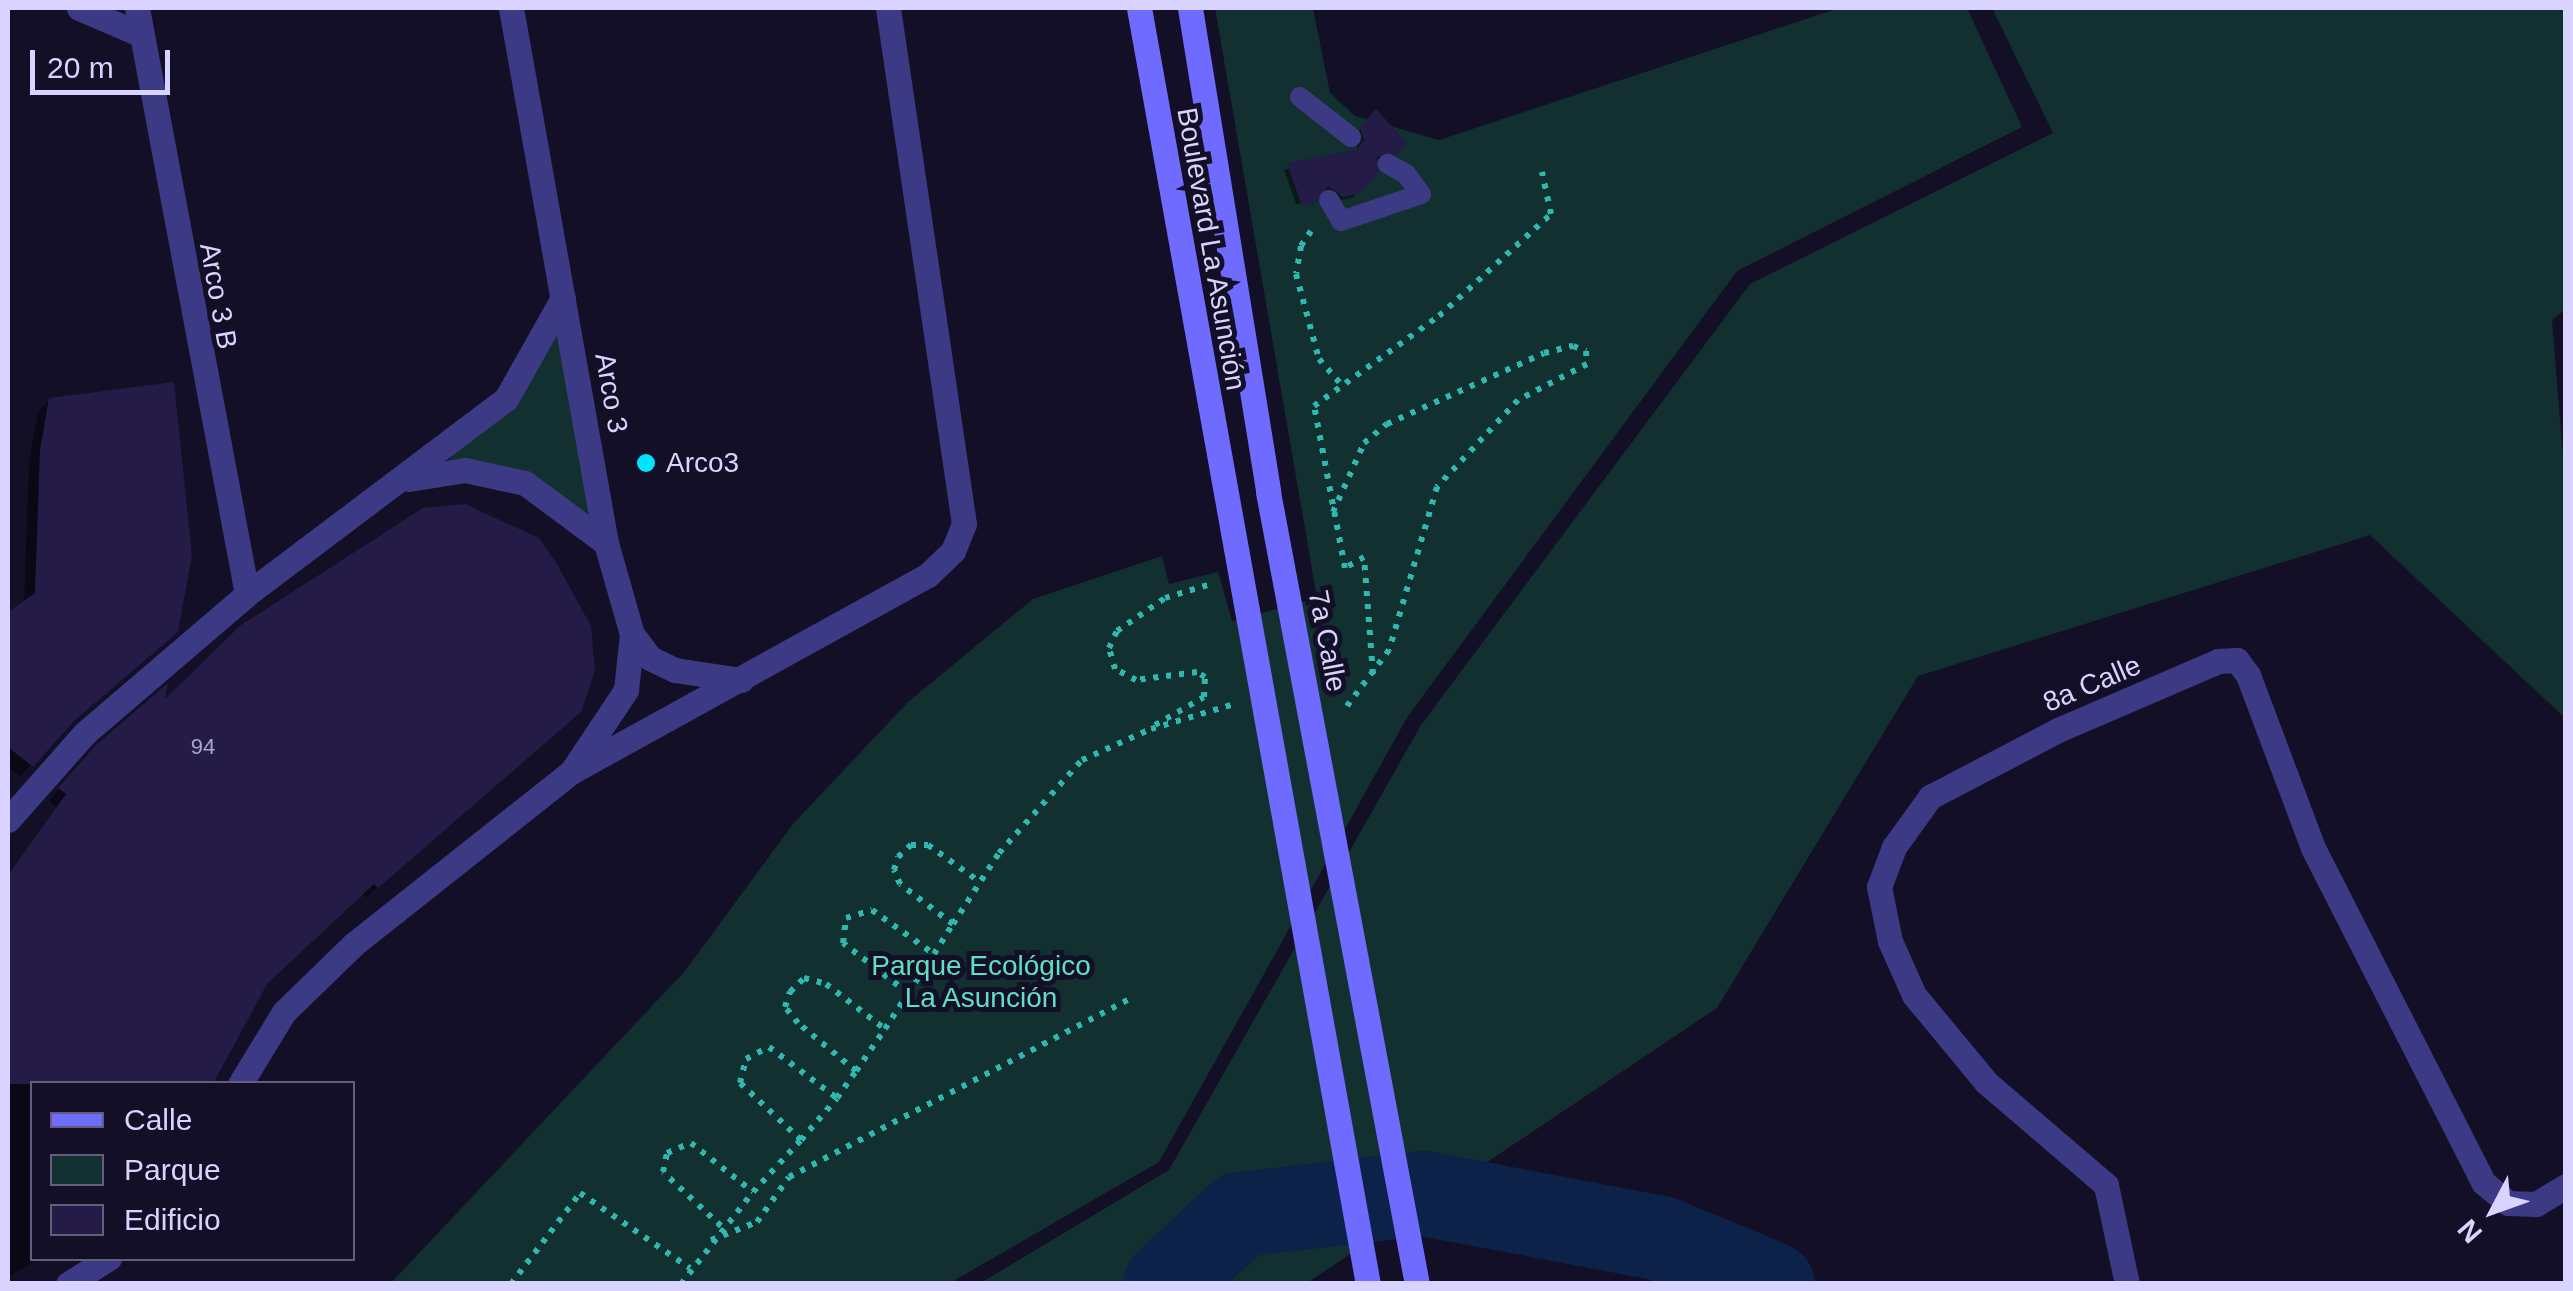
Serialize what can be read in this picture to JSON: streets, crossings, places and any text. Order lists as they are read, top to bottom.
{
  "streets": {
    "main road": ["Boulevard La Asunción", "7a Calle"],
    "street": ["Arco 3 B", "Arco 3", "8a Calle"]
  },
  "parks": ["Parque Ecológico La Asunción"],
  "places": ["Arco3"],
  "house_numbers": ["94"],
  "legend": ["Calle", "Parque", "Edificio"],
  "scale_bar": "20 m",
  "north": "bottom left"
}
